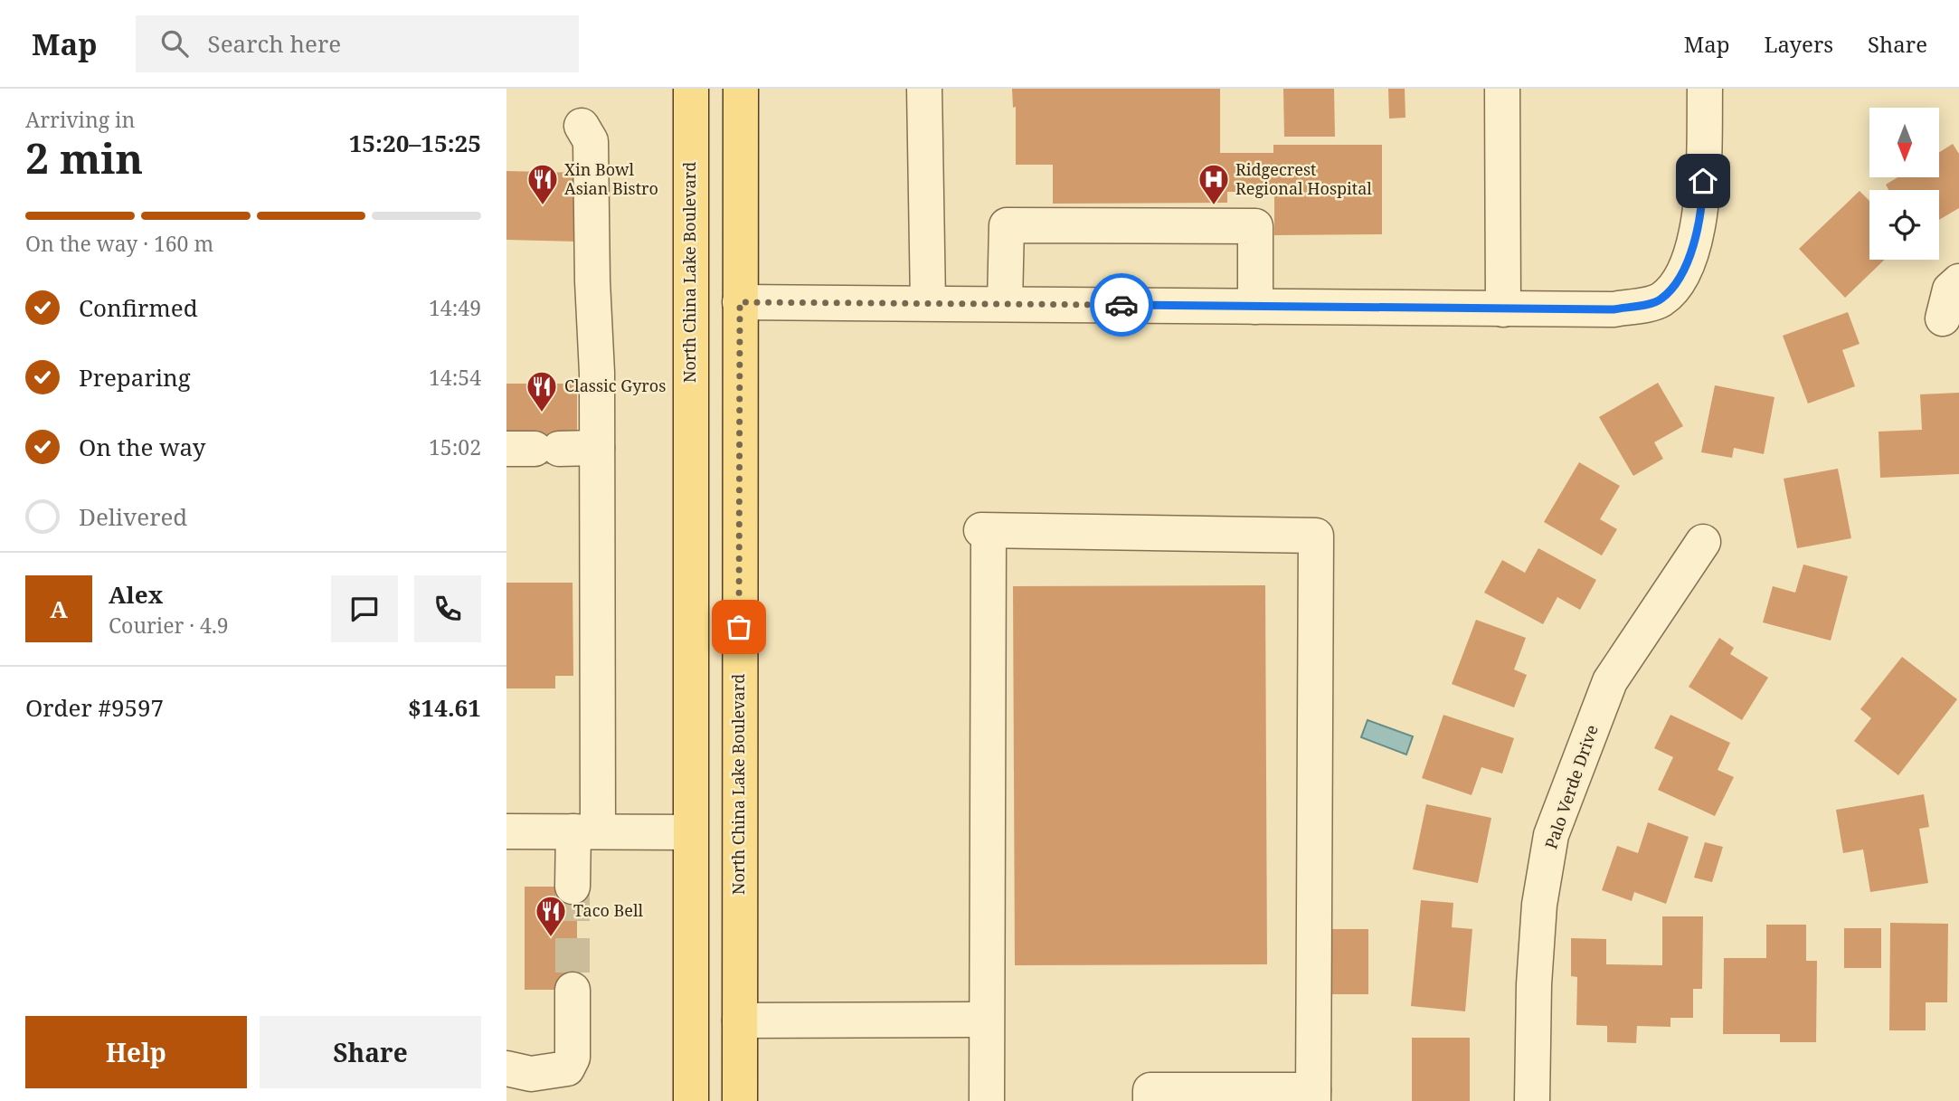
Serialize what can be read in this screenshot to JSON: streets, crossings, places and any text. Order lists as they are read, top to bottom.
{
  "streets": {
    "main road": ["North China Lake Boulevard"],
    "street": ["Palo Verde Drive"]
  },
  "places": {
    "restaurant": ["Xin Bowl Asian Bistro", "Classic Gyros", "Taco Bell"],
    "hospital": ["Ridgecrest Regional Hospital"]
  },
  "north": "bottom",
  "page": {
    "header": "Map",
    "search": "Search here",
    "nav": ["Map", "Layers", "Share"],
    "heading": ["2 min", "Arriving in", "15:20–15:25"],
    "panel": [
      "Alex",
      "Courier · 4.9",
      "Order #9597",
      "$14.61"
    ],
    "bar": "On the way · 160 m",
    "list": [
      ["Confirmed", "14:49"],
      ["Preparing", "14:54"],
      ["On the way", "15:02"],
      "Delivered"
    ],
    "round": "A",
    "buttons": ["Help", "Share"]
  }
}
